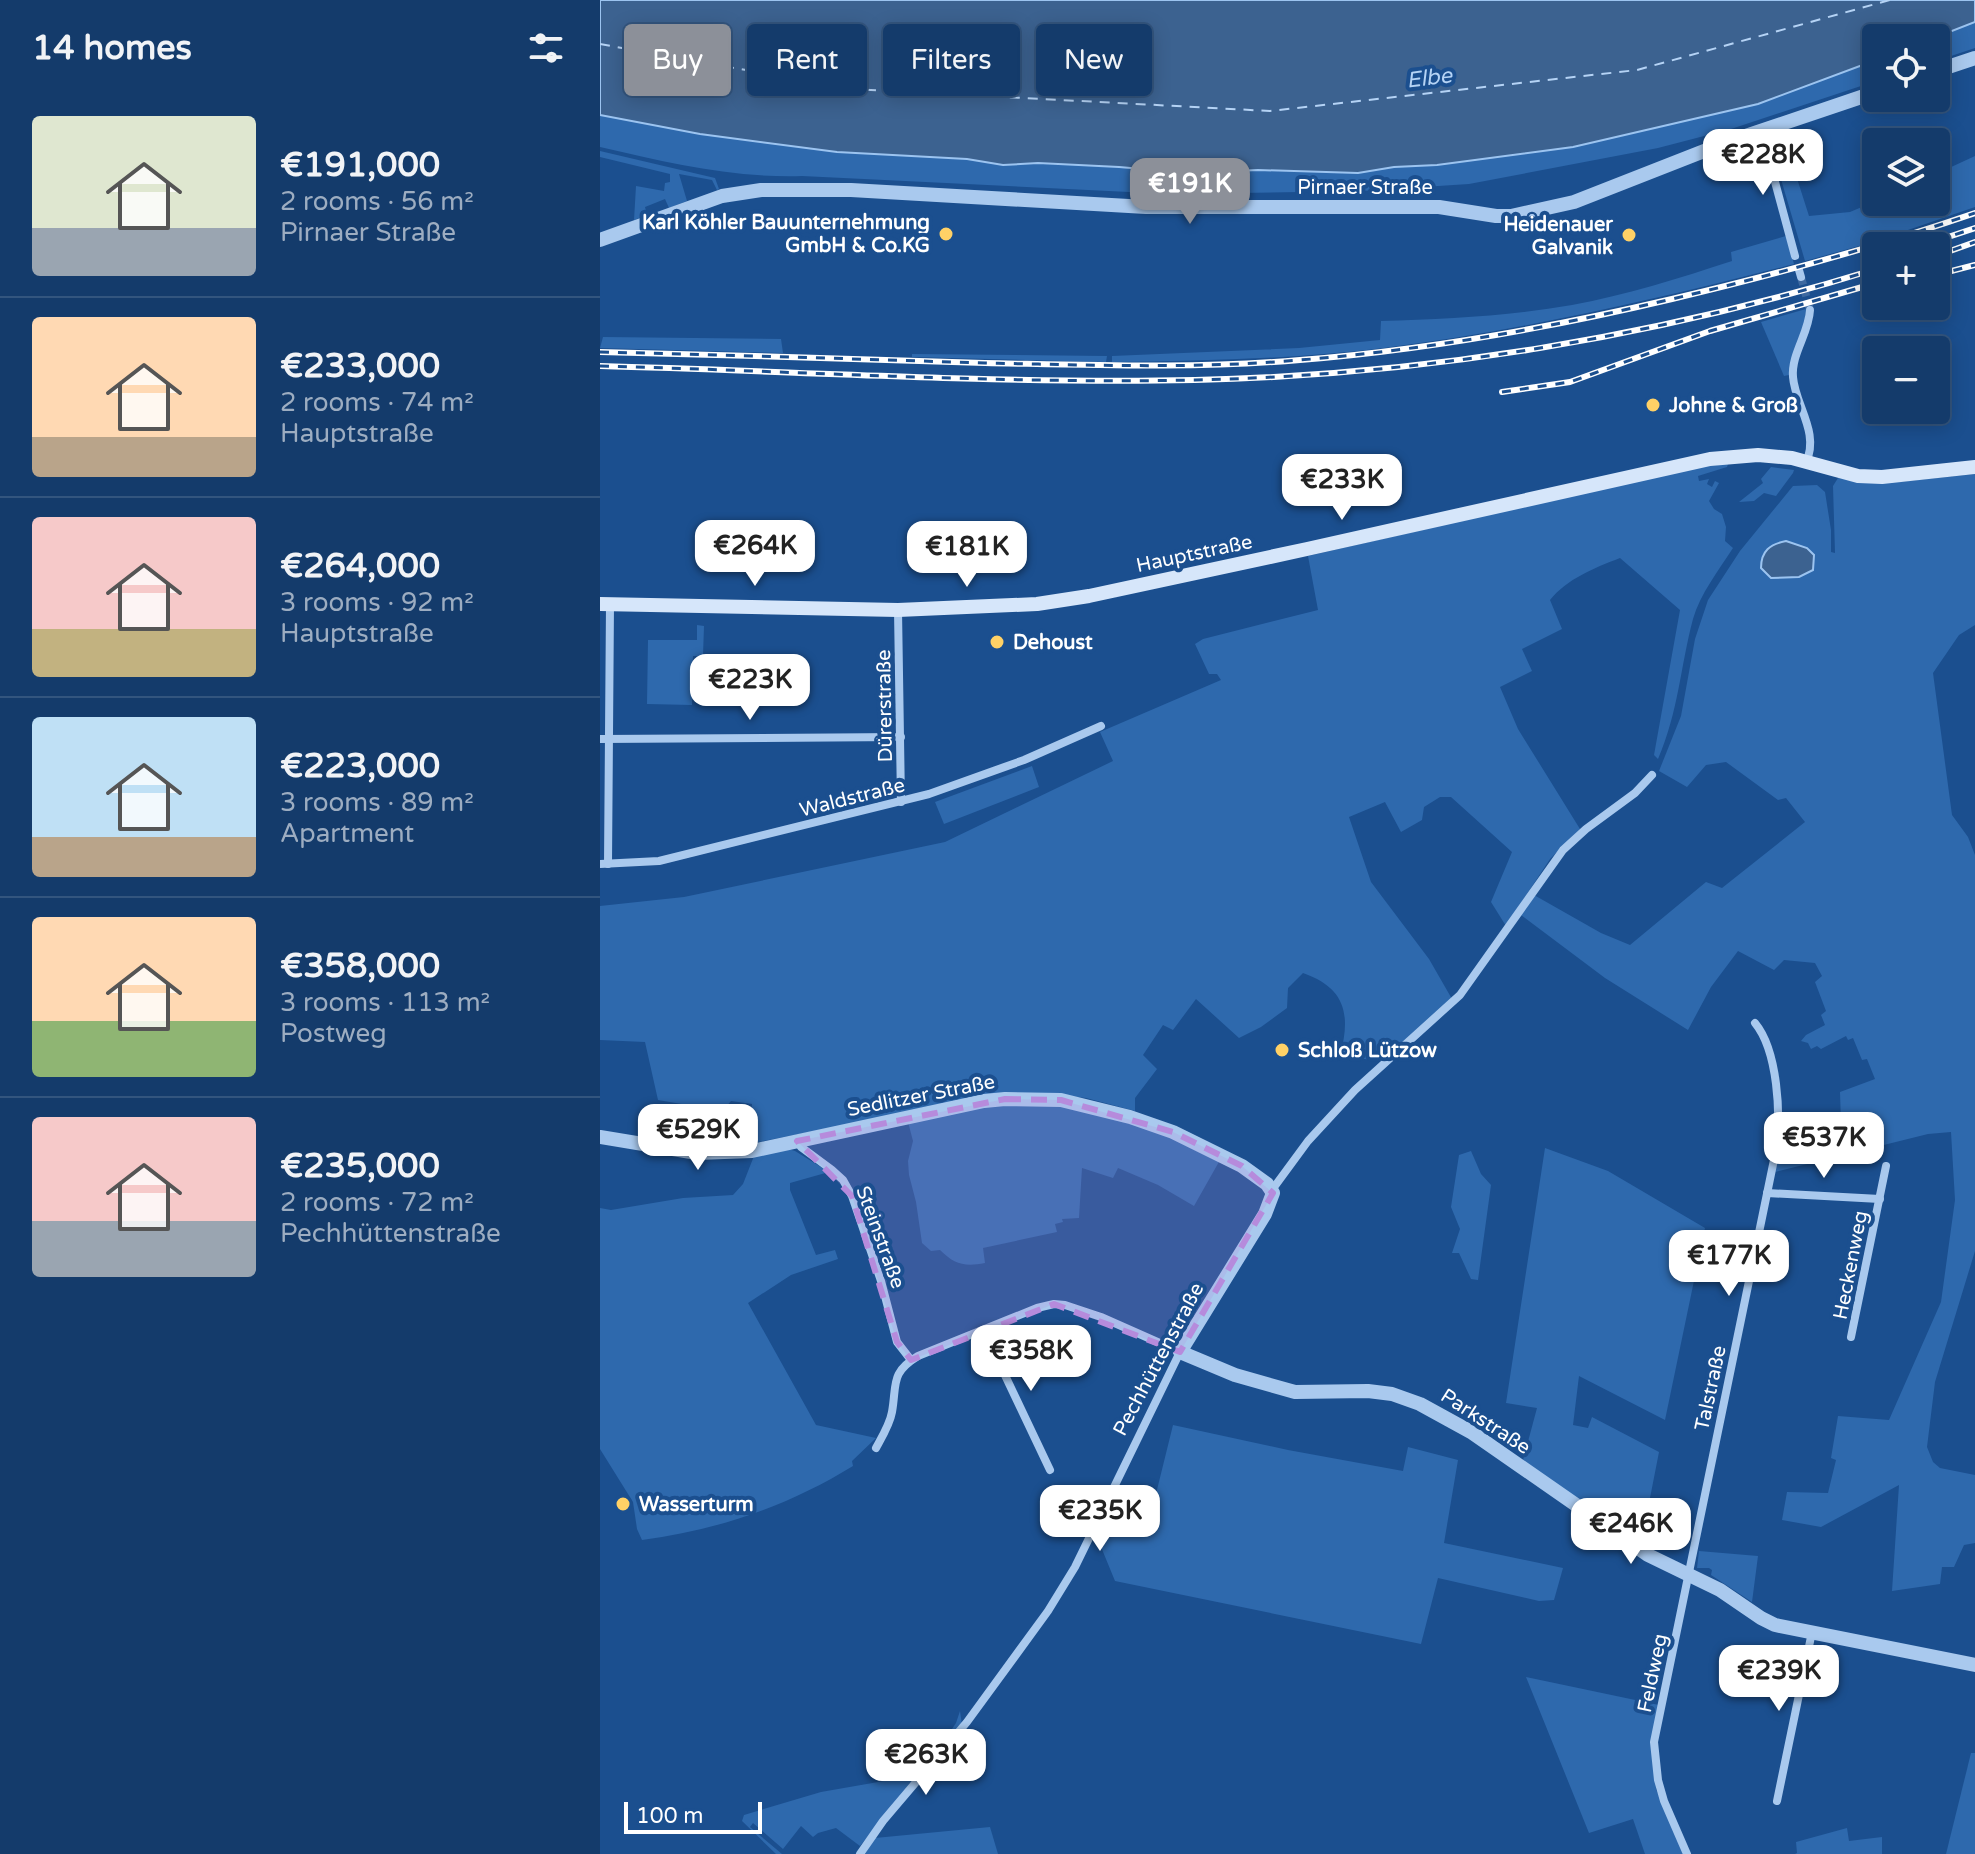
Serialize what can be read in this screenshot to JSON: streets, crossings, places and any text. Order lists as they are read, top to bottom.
{
  "streets": {
    "main road": ["Hauptstraße"],
    "street": [
      "Pirnaer Straße",
      "Dürerstraße",
      "Waldstraße",
      "Sedlitzer Straße",
      "Steinstraße",
      "Heckenweg",
      "Pechhüttenstraße",
      "Talstraße",
      "Parkstraße",
      "Feldweg"
    ]
  },
  "crossings": [
    ["Hauptstraße", "Dürerstraße"],
    ["Dürerstraße", "Waldstraße"],
    ["Sedlitzer Straße", "Steinstraße"],
    ["Sedlitzer Straße", "Pechhüttenstraße"],
    ["Steinstraße", "Parkstraße"],
    ["Heckenweg", "Talstraße"],
    ["Pechhüttenstraße", "Parkstraße"],
    ["Talstraße", "Parkstraße"],
    ["Talstraße", "Feldweg"],
    ["Parkstraße", "Feldweg"]
  ],
  "water": ["Elbe"],
  "places": [
    "Karl Köhler Bauunternehmung GmbH & Co.KG",
    "Heidenauer Galvanik",
    "Johne & Groß",
    "Dehoust",
    "Schloß Lützow",
    "Wasserturm"
  ],
  "scale_bar": "100 m",
  "page": {
    "heading": "14 homes",
    "map_buttons": ["+", "−"],
    "chip": [
      "Buy",
      "Rent",
      "Filters",
      "New"
    ],
    "list": [
      {
        "name": "€191,000",
        "note": "2 rooms · 56 m² · Pirnaer Straße"
      },
      {
        "name": "€233,000",
        "note": "2 rooms · 74 m² · Hauptstraße"
      },
      {
        "name": "€264,000",
        "note": "3 rooms · 92 m² · Hauptstraße"
      },
      {
        "name": "€223,000",
        "note": "3 rooms · 89 m² · Apartment"
      },
      {
        "name": "€358,000",
        "note": "3 rooms · 113 m² · Postweg"
      },
      {
        "name": "€235,000",
        "note": "2 rooms · 72 m² · Pechhüttenstraße"
      }
    ],
    "price": [
      "€228K",
      "€191K",
      "€233K",
      "€264K",
      "€181K",
      "€223K",
      "€529K",
      "€537K",
      "€177K",
      "€358K",
      "€235K",
      "€246K",
      "€239K",
      "€263K"
    ],
    "scale": "100 m"
  }
}
